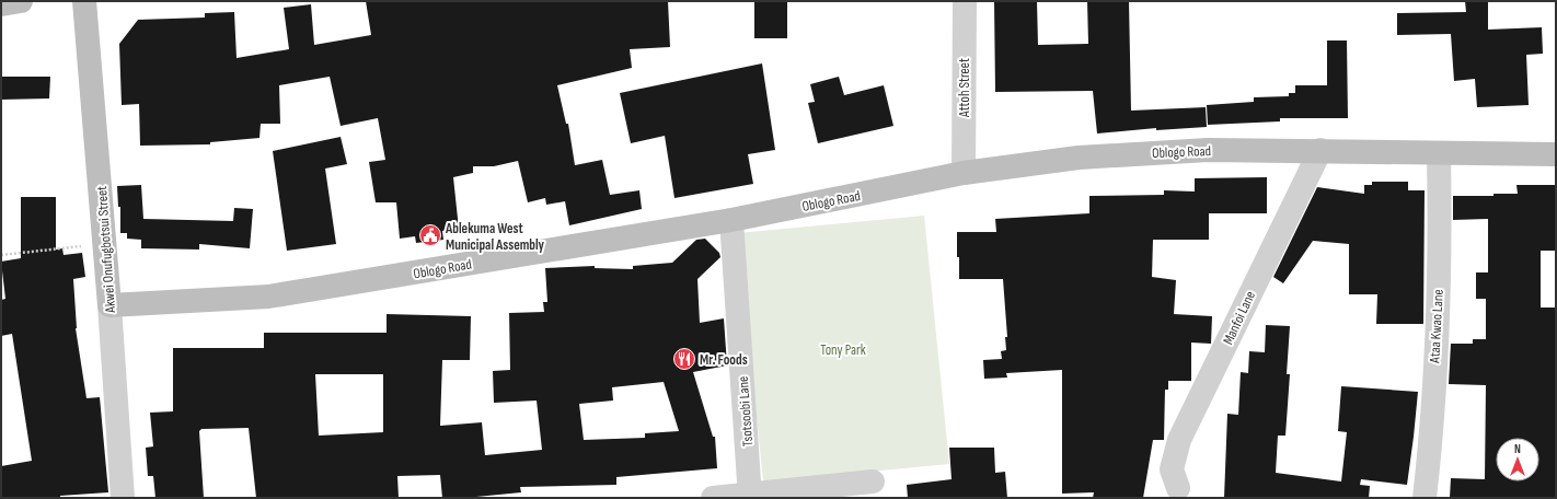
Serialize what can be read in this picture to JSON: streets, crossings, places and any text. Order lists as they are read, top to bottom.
{
  "streets": {
    "main road": ["Oblogo Road", "Akwei Onufugbotsui Street"],
    "street": [
      "Attoh Street",
      "Manfoi Lane",
      "Ataa Kwao Lane",
      "Tsotsoobi Lane"
    ]
  },
  "crossings": [
    ["Attoh Street", "Oblogo Road"],
    ["Oblogo Road", "Akwei Onufugbotsui Street"],
    ["Oblogo Road", "Manfoi Lane"],
    ["Oblogo Road", "Ataa Kwao Lane"],
    ["Oblogo Road", "Tsotsoobi Lane"]
  ],
  "parks": ["Tony Park"],
  "places": {
    "public building": ["Ablekuma West Municipal Assembly"],
    "restaurant": ["Mr. Foods"]
  },
  "north": "top"
}
